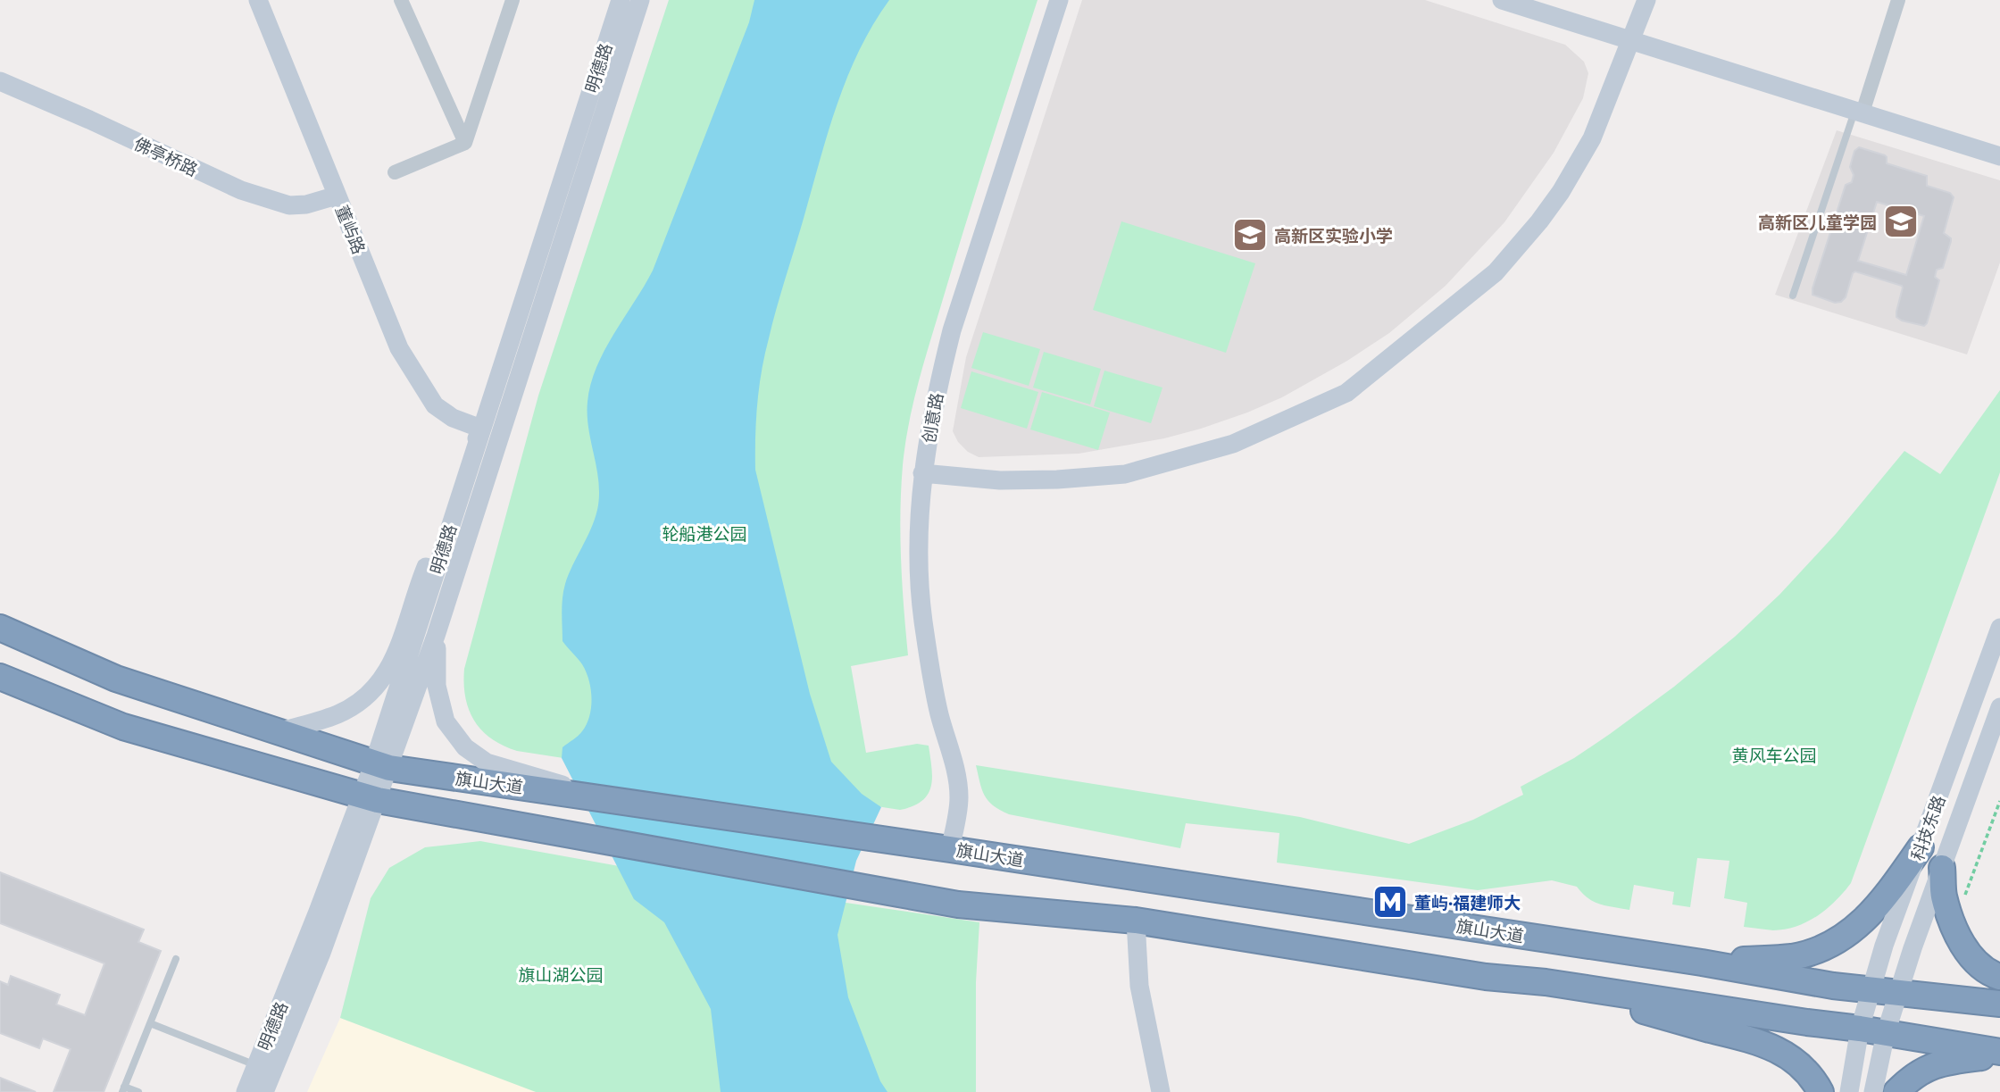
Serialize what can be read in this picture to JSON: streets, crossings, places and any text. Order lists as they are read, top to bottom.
{
  "streets": {
    "highway": ["旗山大道"],
    "street": [
      "明德路",
      "佛亭桥路",
      "董屿路",
      "创意路",
      "科技东路"
    ]
  },
  "crossings": [
    ["明德路", "董屿路"],
    ["明德路", "旗山大道"],
    ["佛亭桥路", "董屿路"],
    ["创意路", "旗山大道"],
    ["旗山大道", "科技东路"]
  ],
  "parks": ["轮船港公园", "黄风车公园", "旗山湖公园"],
  "places": {
    "school or university": ["高新区儿童学园", "高新区实验小学"],
    "metro station": ["董屿·福建师大"]
  }
}
